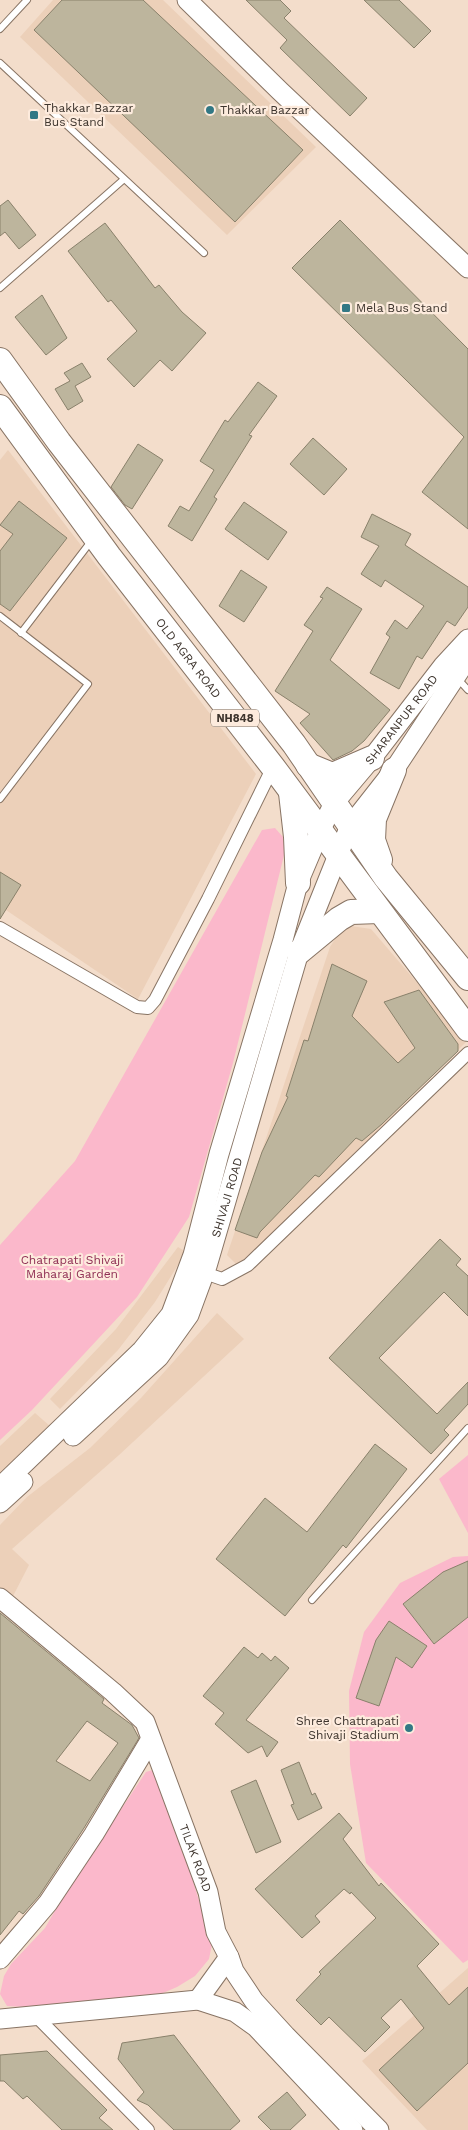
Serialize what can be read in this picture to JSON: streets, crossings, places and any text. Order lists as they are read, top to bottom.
{
  "streets": {
    "highway": ["OLD AGRA ROAD", "NH848"],
    "main road": ["SHARANPUR ROAD", "SHIVAJI ROAD", "TILAK ROAD"]
  },
  "crossings": [
    ["OLD AGRA ROAD", "SHARANPUR ROAD"],
    ["OLD AGRA ROAD", "SHIVAJI ROAD"],
    ["SHARANPUR ROAD", "SHIVAJI ROAD"]
  ],
  "parks": ["Chatrapati Shivaji Maharaj Garden"],
  "places": {
    "other": ["Thakkar Bazzar", "Shree Chattrapati Shivaji Stadium"],
    "transit": ["Thakkar Bazzar Bus Stand", "Mela Bus Stand"]
  }
}
